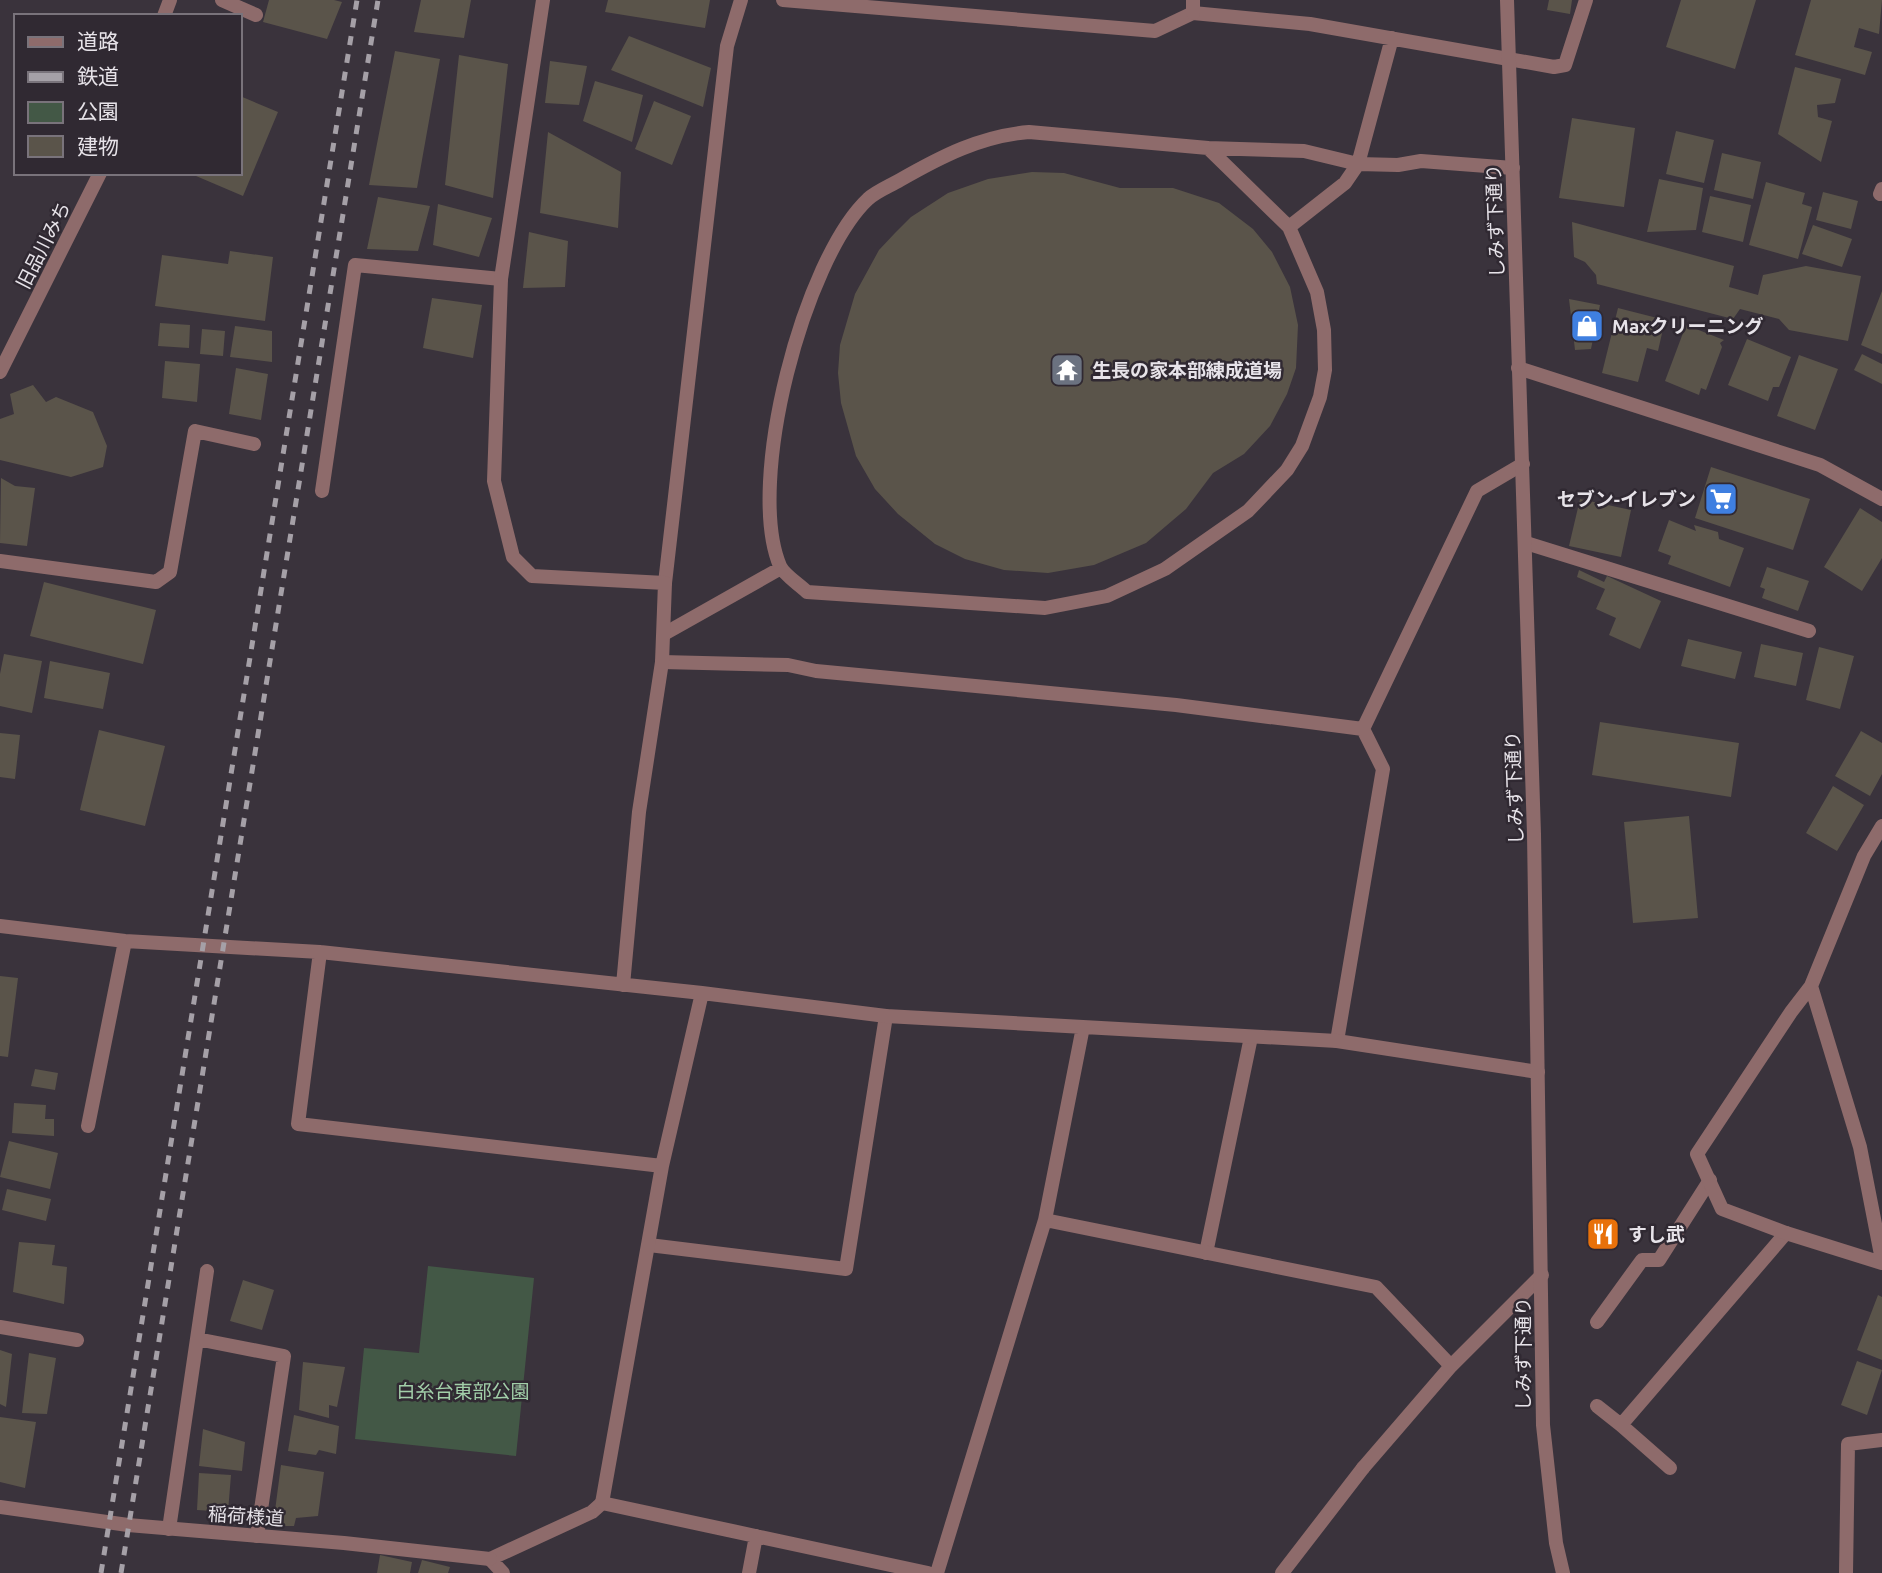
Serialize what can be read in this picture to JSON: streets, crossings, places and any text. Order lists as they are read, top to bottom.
{
  "streets": {
    "street": ["しみず下通り", "旧品川みち", "稲荷様道"]
  },
  "parks": ["白糸台東部公園"],
  "places": {
    "shop": ["Maxクリーニング"],
    "temple": ["生長の家本部練成道場"],
    "supermarket": ["セブン-イレブン"],
    "restaurant": ["すし武"]
  },
  "legend": [
    "道路",
    "鉄道",
    "公園",
    "建物"
  ]
}
